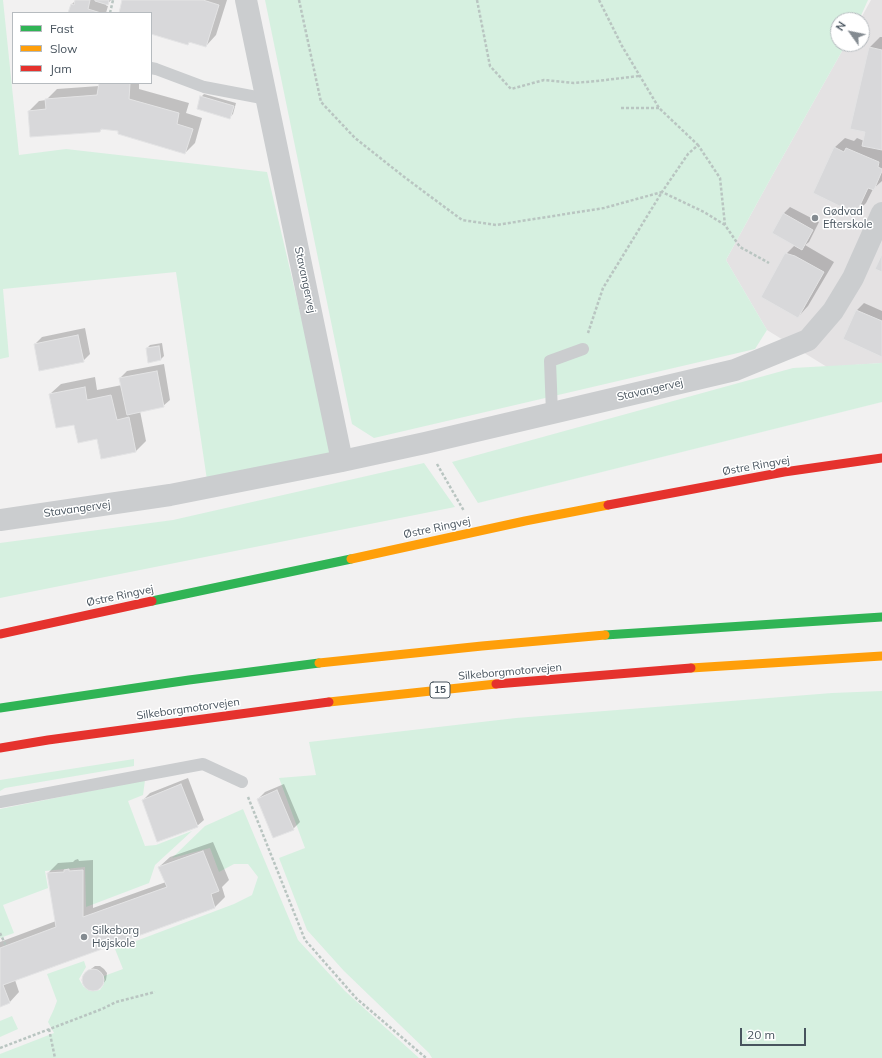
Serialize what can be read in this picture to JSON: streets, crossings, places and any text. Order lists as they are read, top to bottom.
{
  "streets": {
    "main road": ["Østre Ringvej", "Silkeborgmotorvejen", "15"],
    "street": ["Stavangervej"]
  },
  "places": ["Gødvad Efterskole", "Silkeborg Højskole"],
  "legend": ["Fast", "Slow", "Jam"],
  "scale_bar": "20 m",
  "north": "top left"
}
